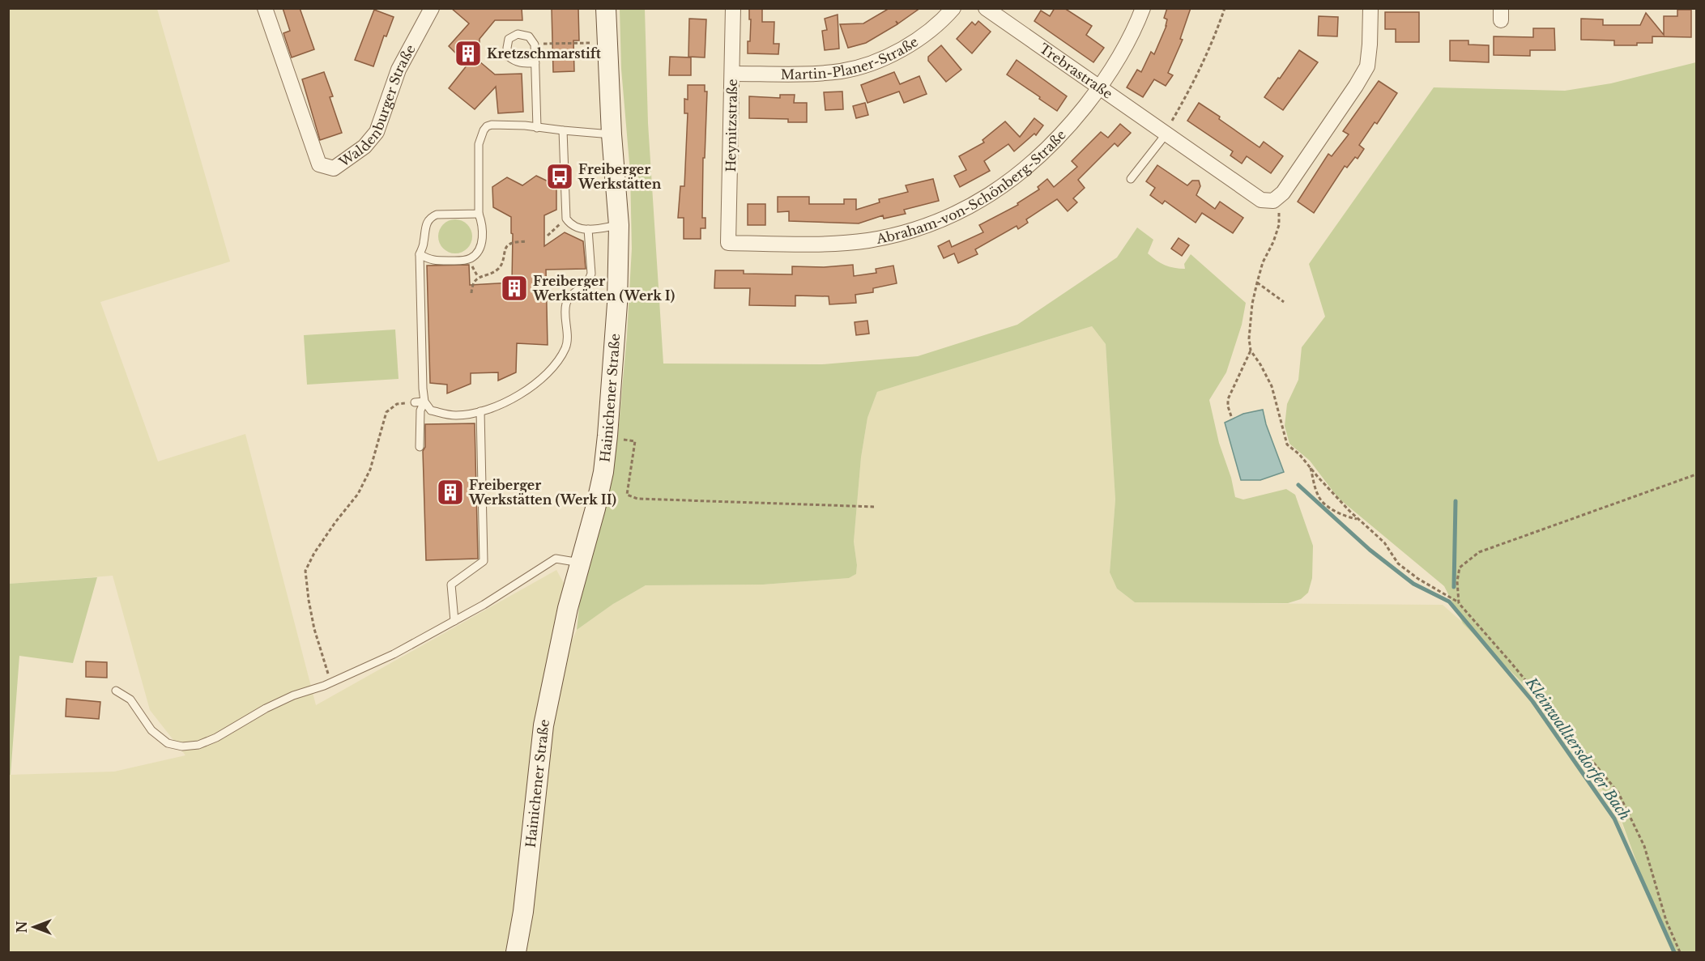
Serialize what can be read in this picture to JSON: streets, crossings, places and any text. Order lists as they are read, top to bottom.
{
  "streets": {
    "main road": ["Hainichener Straße"],
    "street": [
      "Martin-Planer-Straße",
      "Trebrastraße",
      "Waldenburger Straße",
      "Heynitzstraße",
      "Abraham-von-Schönberg-Straße"
    ]
  },
  "crossings": [
    ["Martin-Planer-Straße", "Heynitzstraße"],
    ["Trebrastraße", "Abraham-von-Schönberg-Straße"],
    ["Heynitzstraße", "Abraham-von-Schönberg-Straße"]
  ],
  "water": ["Kleinwalltersdorfer Bach"],
  "places": {
    "building": ["Kretzschmarstift", "Freiberger Werkstätten (Werk I)", "Freiberger Werkstätten (Werk II)"],
    "bus stop": ["Freiberger Werkstätten"]
  },
  "north": "left"
}
